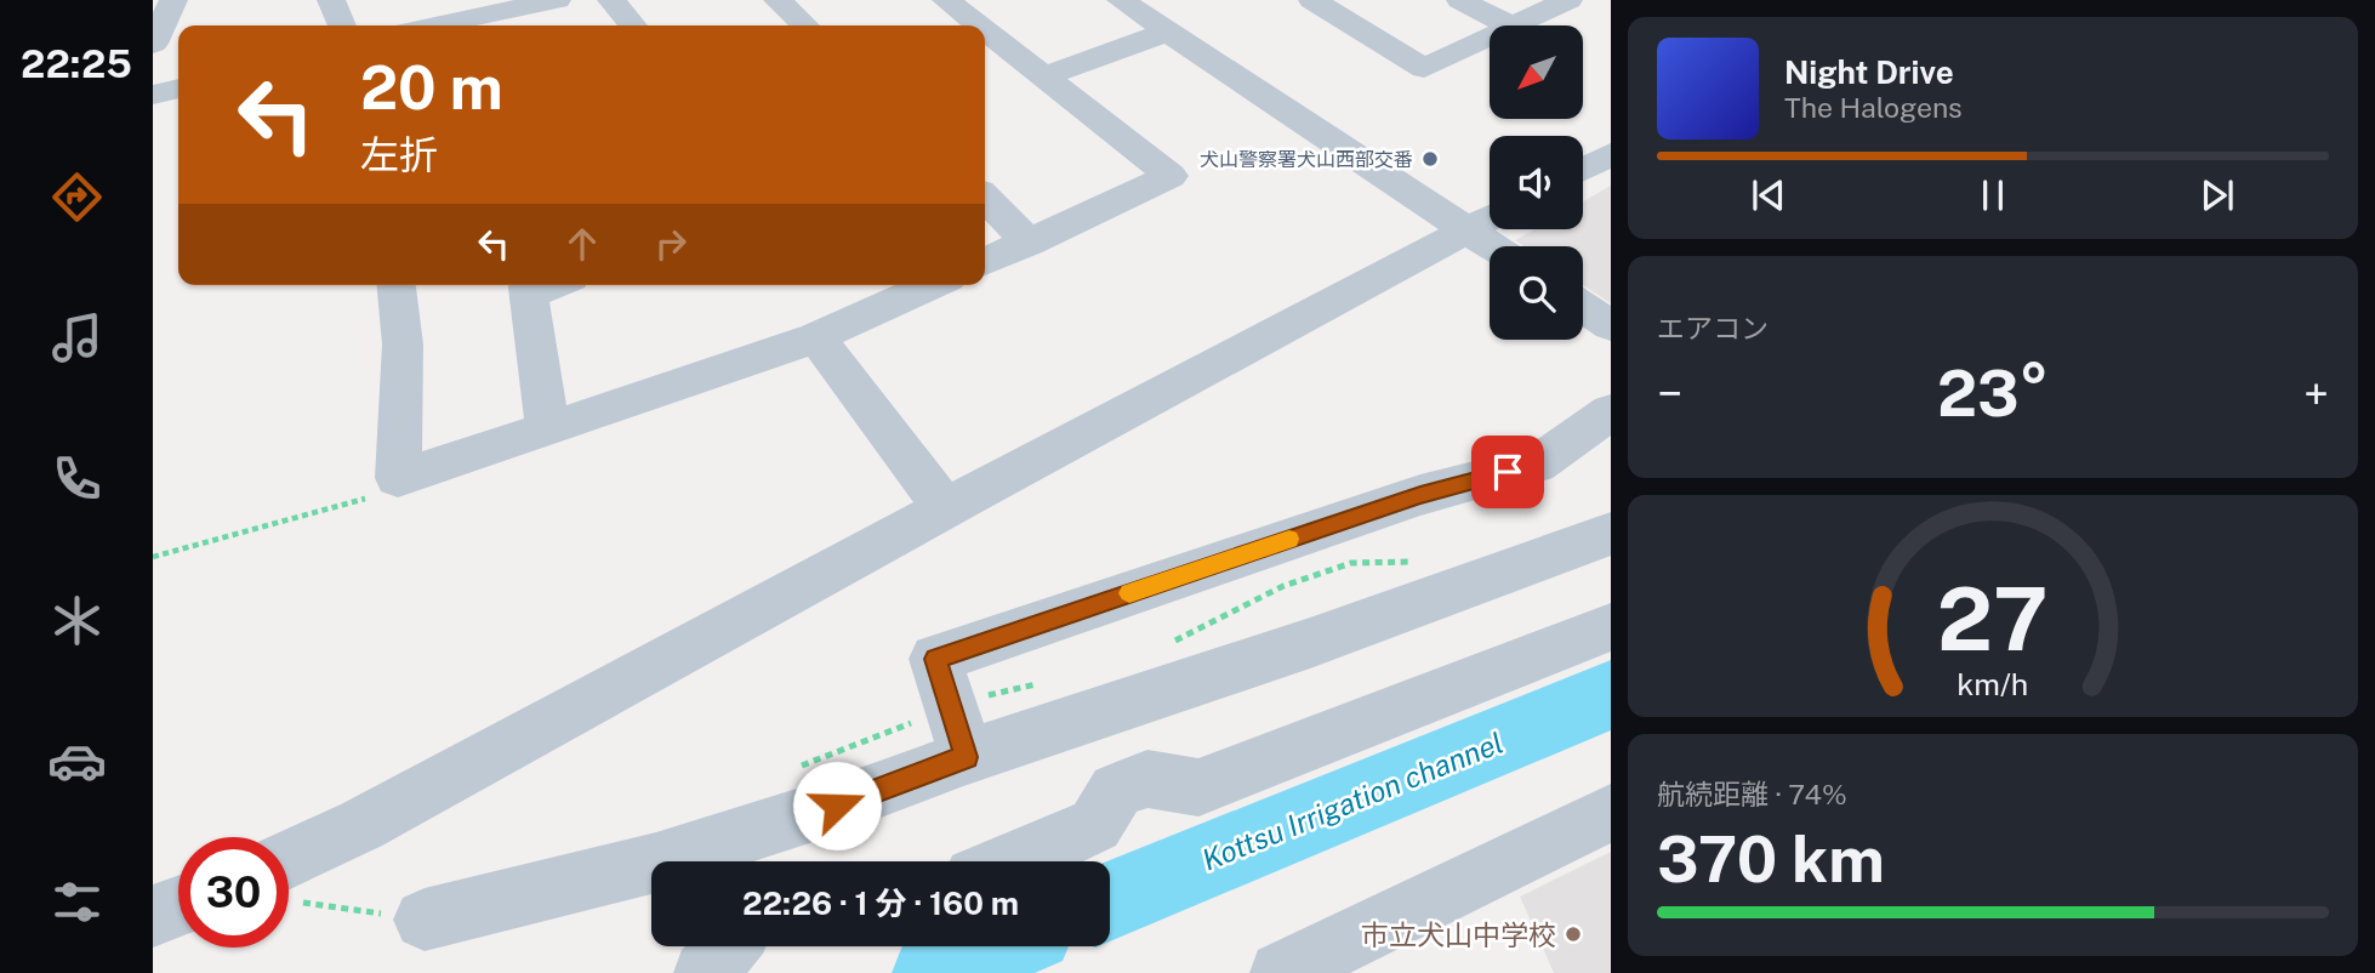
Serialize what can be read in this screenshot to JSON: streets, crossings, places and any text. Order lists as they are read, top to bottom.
{
  "water": ["Kottsu Irrigation channel"],
  "places": ["犬山警察署犬山西部交番", "市立犬山中学校"],
  "north": "bottom left",
  "page": {
    "tabs": "22:25",
    "turn": ["20 m", "左折"],
    "song": ["Night Drive", "The Halogens"],
    "tile": [
      "エアコン",
      ["航続距離 · 74%", "370 km"]
    ],
    "heat": ["−", "23°", "+"],
    "limit": "30",
    "trip": "22:26 · 1 分 · 160 m",
    "gauge": ["27", "km/h"]
  }
}
